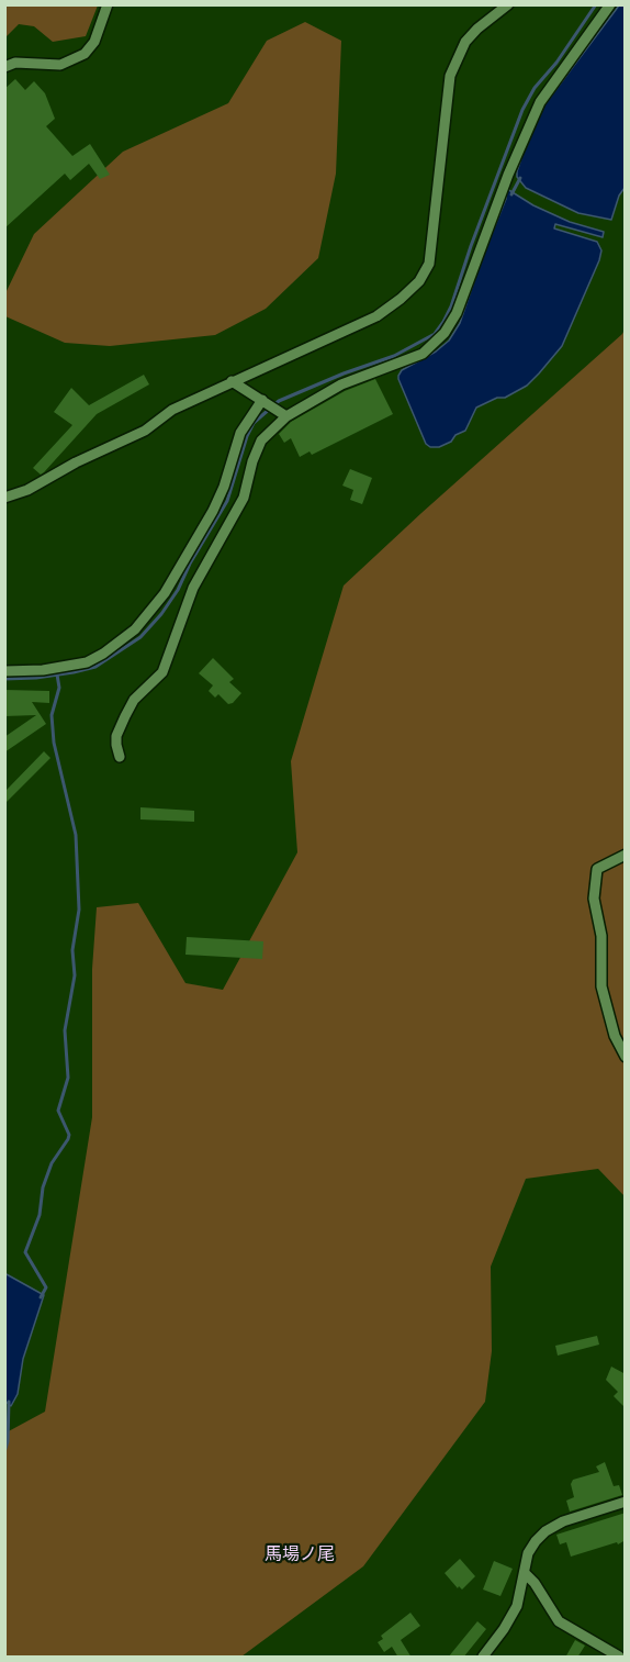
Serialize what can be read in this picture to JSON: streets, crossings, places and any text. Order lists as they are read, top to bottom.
{
  "districts": ["馬場ノ尾"]
}
